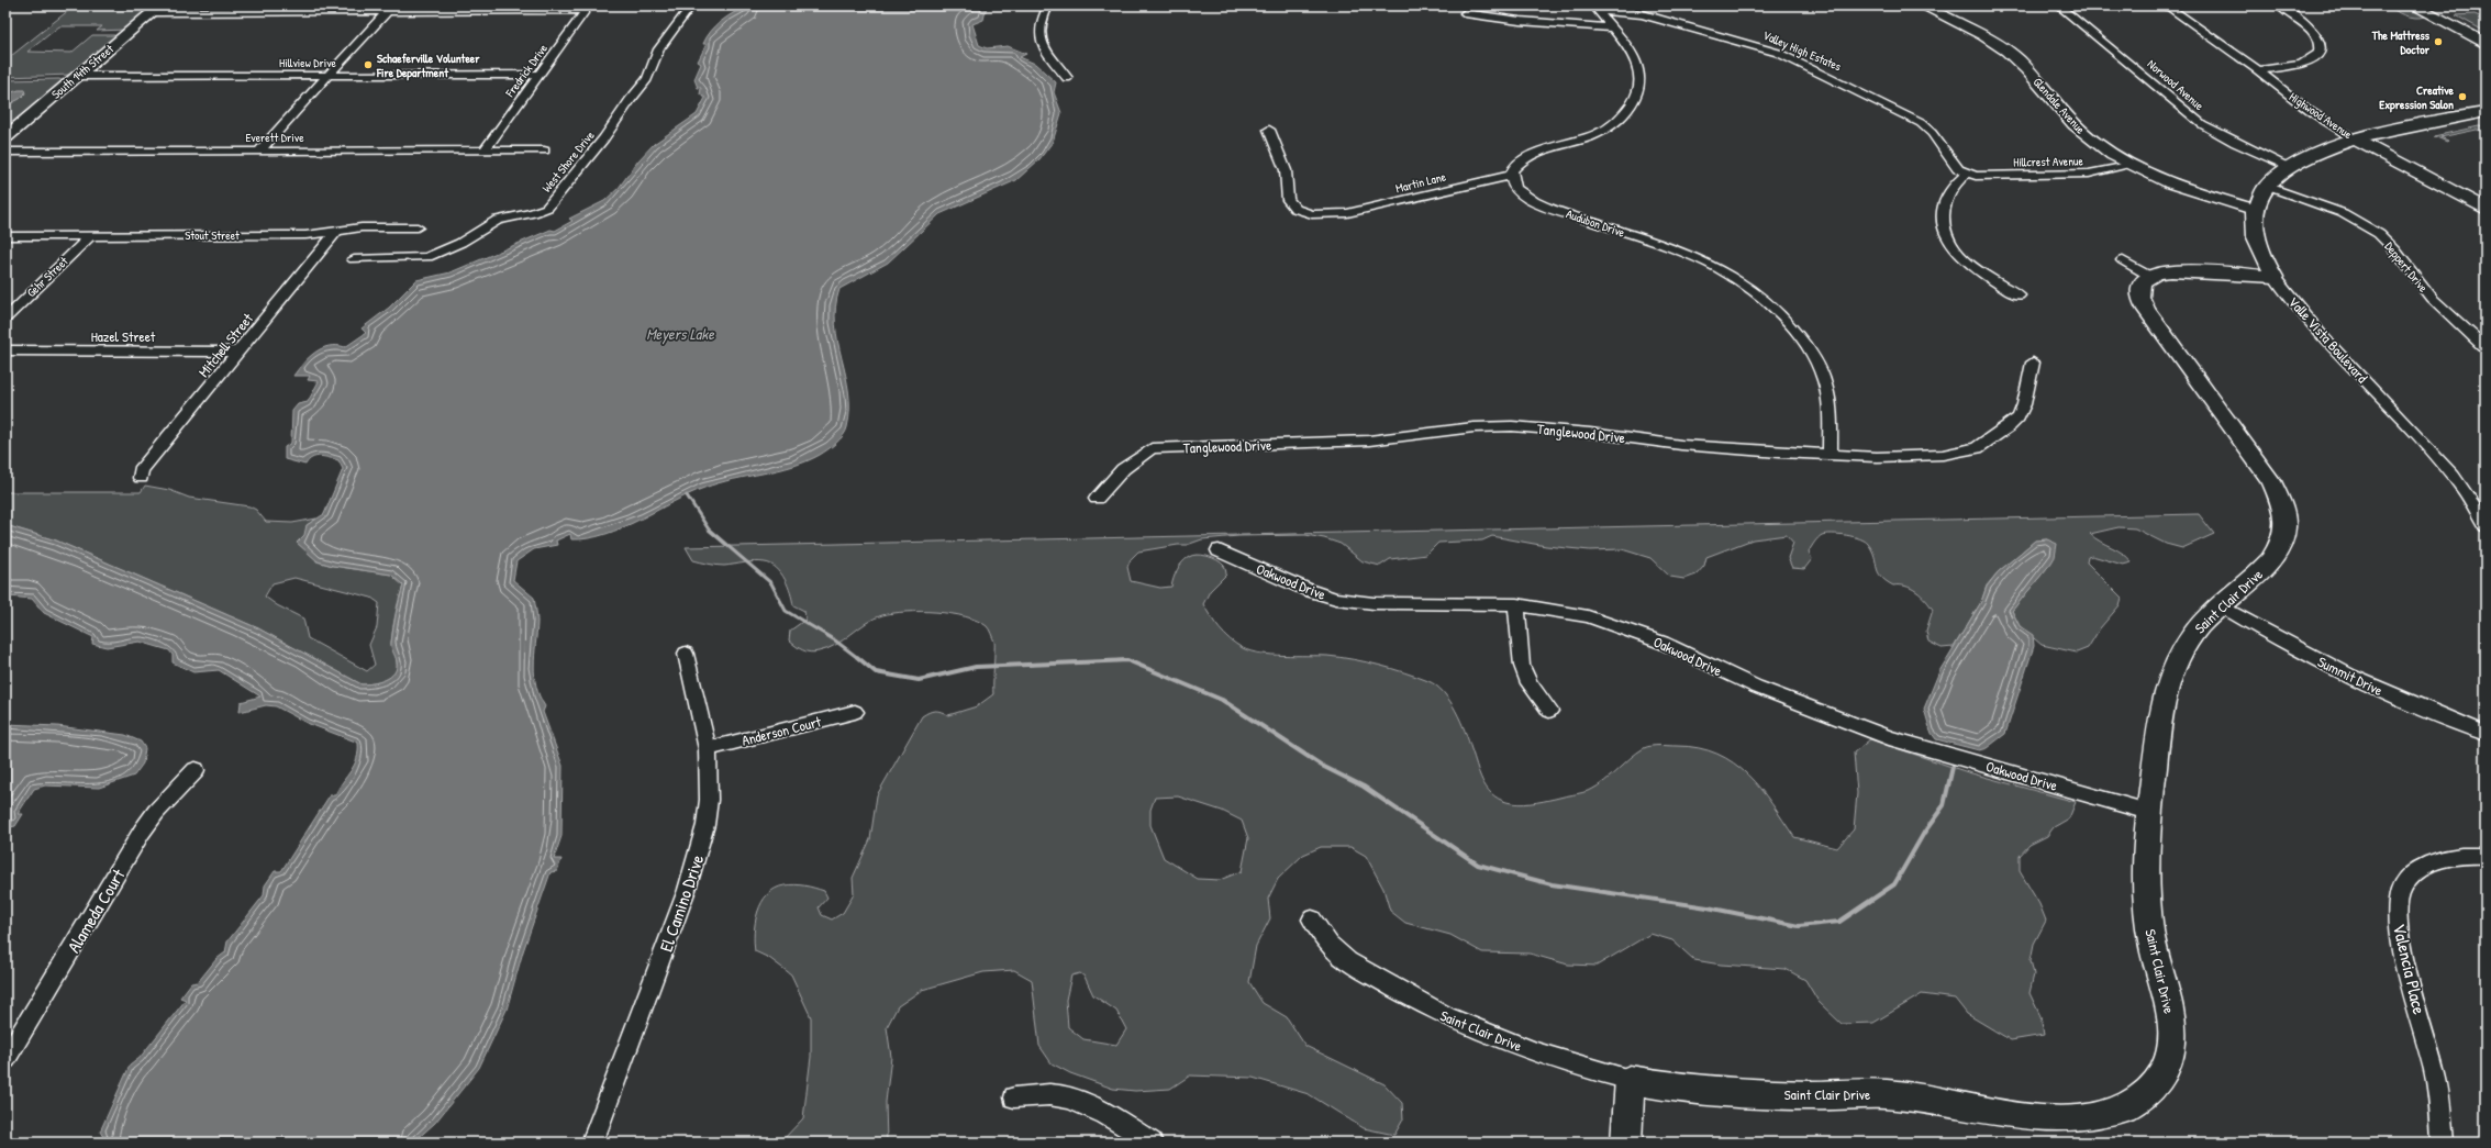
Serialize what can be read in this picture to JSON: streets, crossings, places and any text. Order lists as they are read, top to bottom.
{
  "streets": {
    "street": [
      "Valley High Estates",
      "Hillview Drive",
      "Fredrick Drive",
      "South 14th Street",
      "Norwood Avenue",
      "Glendale Avenue",
      "Highwood Avenue",
      "Everett Drive",
      "West Shore Drive",
      "Hillcrest Avenue",
      "Martin Lane",
      "Audubon Drive",
      "Stout Street",
      "Deppert Drive",
      "Gehr Street",
      "Hazel Street",
      "Valle Vista Boulevard",
      "Mitchell Street",
      "Tanglewood Drive",
      "Oakwood Drive",
      "Saint Clair Drive",
      "Summit Drive",
      "Anderson Court",
      "El Camino Drive",
      "Alameda Court",
      "Valencia Place"
    ]
  },
  "crossings": [
    ["Valley High Estates", "Hillcrest Avenue"],
    ["Hillview Drive", "Fredrick Drive"],
    ["Hillview Drive", "South 14th Street"],
    ["Fredrick Drive", "Everett Drive"],
    ["Norwood Avenue", "Valle Vista Boulevard"],
    ["Glendale Avenue", "Hillcrest Avenue"],
    ["Glendale Avenue", "Valle Vista Boulevard"],
    ["Highwood Avenue", "Valle Vista Boulevard"],
    ["Martin Lane", "Audubon Drive"],
    ["Audubon Drive", "Tanglewood Drive"],
    ["Stout Street", "Gehr Street"],
    ["Stout Street", "Mitchell Street"],
    ["Deppert Drive", "Valle Vista Boulevard"],
    ["Hazel Street", "Mitchell Street"],
    ["Oakwood Drive", "Saint Clair Drive"],
    ["Saint Clair Drive", "Summit Drive"],
    ["Anderson Court", "El Camino Drive"]
  ],
  "water": ["Meyers Lake"],
  "places": ["The Mattress Doctor", "Schaeferville Volunteer Fire Department", "Creative Expression Salon"]
}
